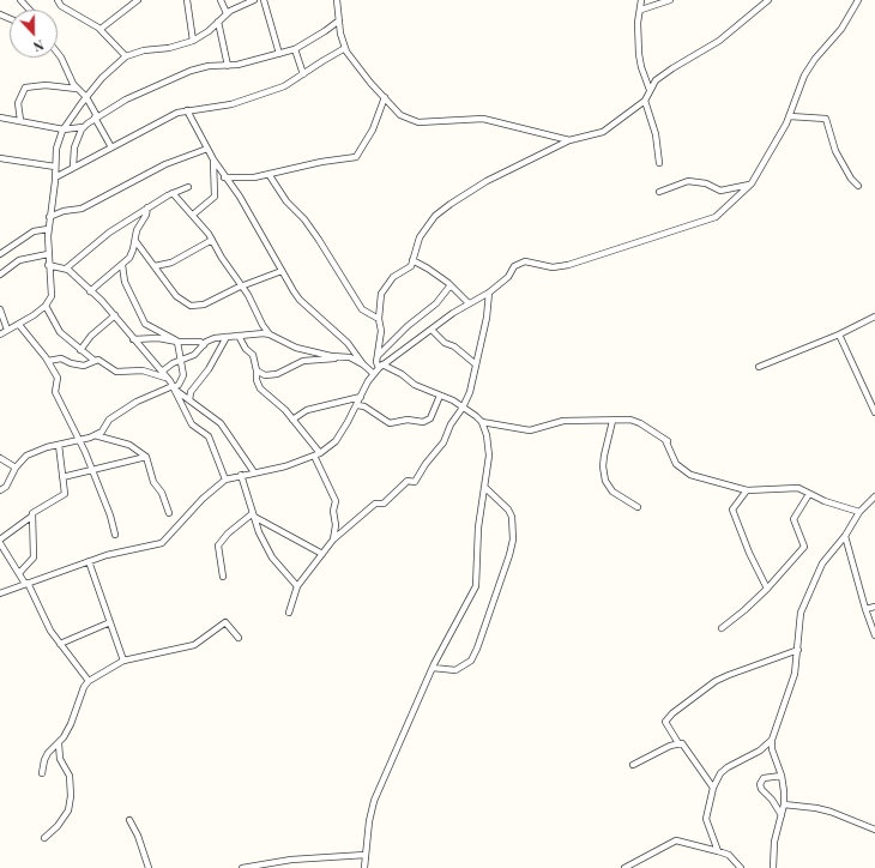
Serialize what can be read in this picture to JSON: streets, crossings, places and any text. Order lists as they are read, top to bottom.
{
  "north": "bottom"
}
